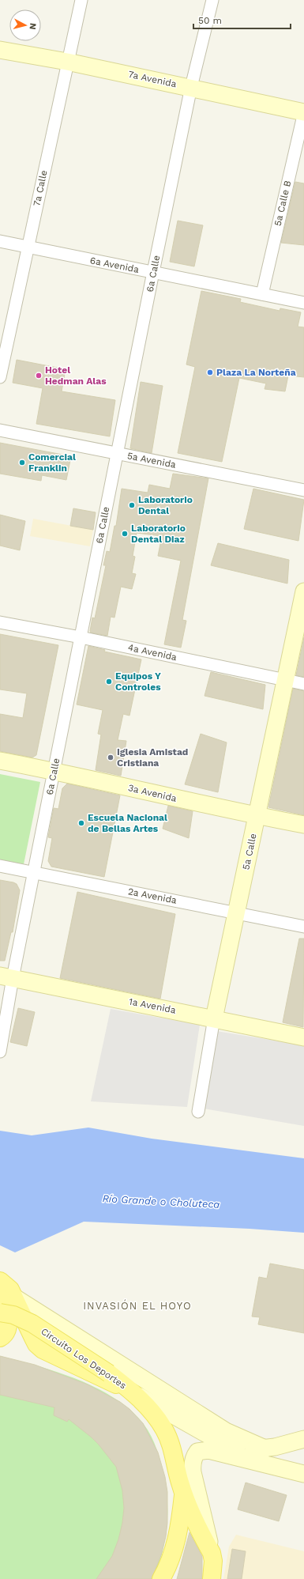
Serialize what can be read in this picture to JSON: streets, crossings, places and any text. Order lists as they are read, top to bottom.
{
  "streets": {
    "main road": ["Circuito Los Deportes"],
    "street": [
      "7a Avenida",
      "7a Calle",
      "5a Calle B",
      "6a Avenida",
      "6a Calle",
      "5a Avenida",
      "4a Avenida",
      "3a Avenida",
      "5a Calle",
      "2a Avenida",
      "1a Avenida"
    ]
  },
  "crossings": [
    ["7a Avenida", "7a Calle"],
    ["7a Avenida", "5a Calle B"],
    ["7a Avenida", "6a Calle"],
    ["7a Calle", "6a Avenida"],
    ["5a Calle B", "6a Avenida"],
    ["6a Avenida", "6a Calle"],
    ["6a Calle", "5a Avenida"],
    ["6a Calle", "4a Avenida"],
    ["6a Calle", "3a Avenida"],
    ["6a Calle", "2a Avenida"],
    ["6a Calle", "1a Avenida"],
    ["4a Avenida", "5a Calle"],
    ["3a Avenida", "5a Calle"],
    ["5a Calle", "2a Avenida"],
    ["5a Calle", "1a Avenida"]
  ],
  "districts": ["INVASIÓN EL HOYO"],
  "water": ["Río Grande o Choluteca"],
  "places": [
    "Plaza La Norteña",
    "Hotel Hedman Alas",
    "Comercial Franklin",
    "Laboratorio Dental",
    "Laboratorio Dental Diaz",
    "Equipos Y Controles",
    "Iglesia Amistad Cristiana",
    "Escuela Nacional de Bellas Artes"
  ],
  "scale_bar": "50 m",
  "north": "right"
}
